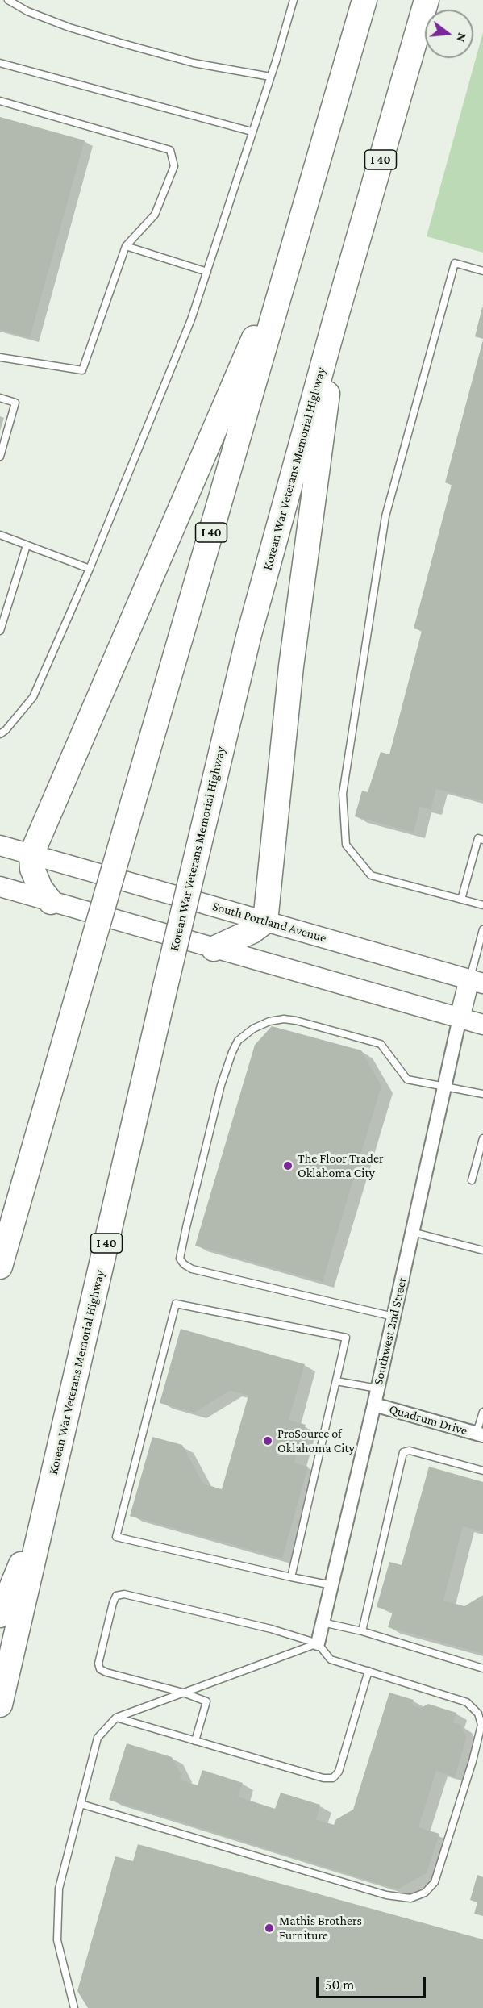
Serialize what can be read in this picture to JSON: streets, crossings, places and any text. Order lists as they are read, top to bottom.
{
  "streets": {
    "highway": ["I 40", "Korean War Veterans Memorial Highway"],
    "main road": ["South Portland Avenue"],
    "street": ["Southwest 2nd Street", "Quadrum Drive"]
  },
  "crossings": [
    ["Southwest 2nd Street", "Quadrum Drive"]
  ],
  "places": ["The Floor Trader Oklahoma City", "ProSource of Oklahoma City", "Mathis Brothers Furniture"],
  "scale_bar": "50 m",
  "north": "right"
}
